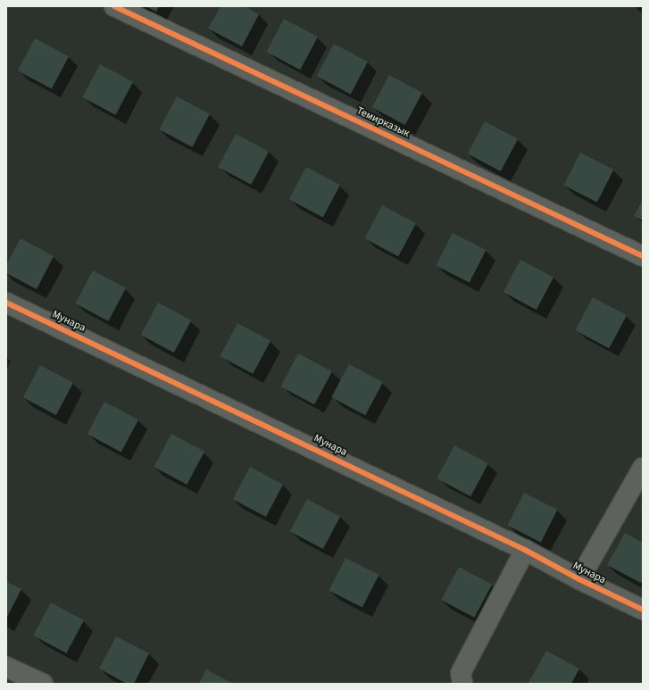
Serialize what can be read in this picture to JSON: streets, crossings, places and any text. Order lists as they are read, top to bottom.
{
  "streets": {
    "street": ["Темирказык", "Мунара"]
  }
}
